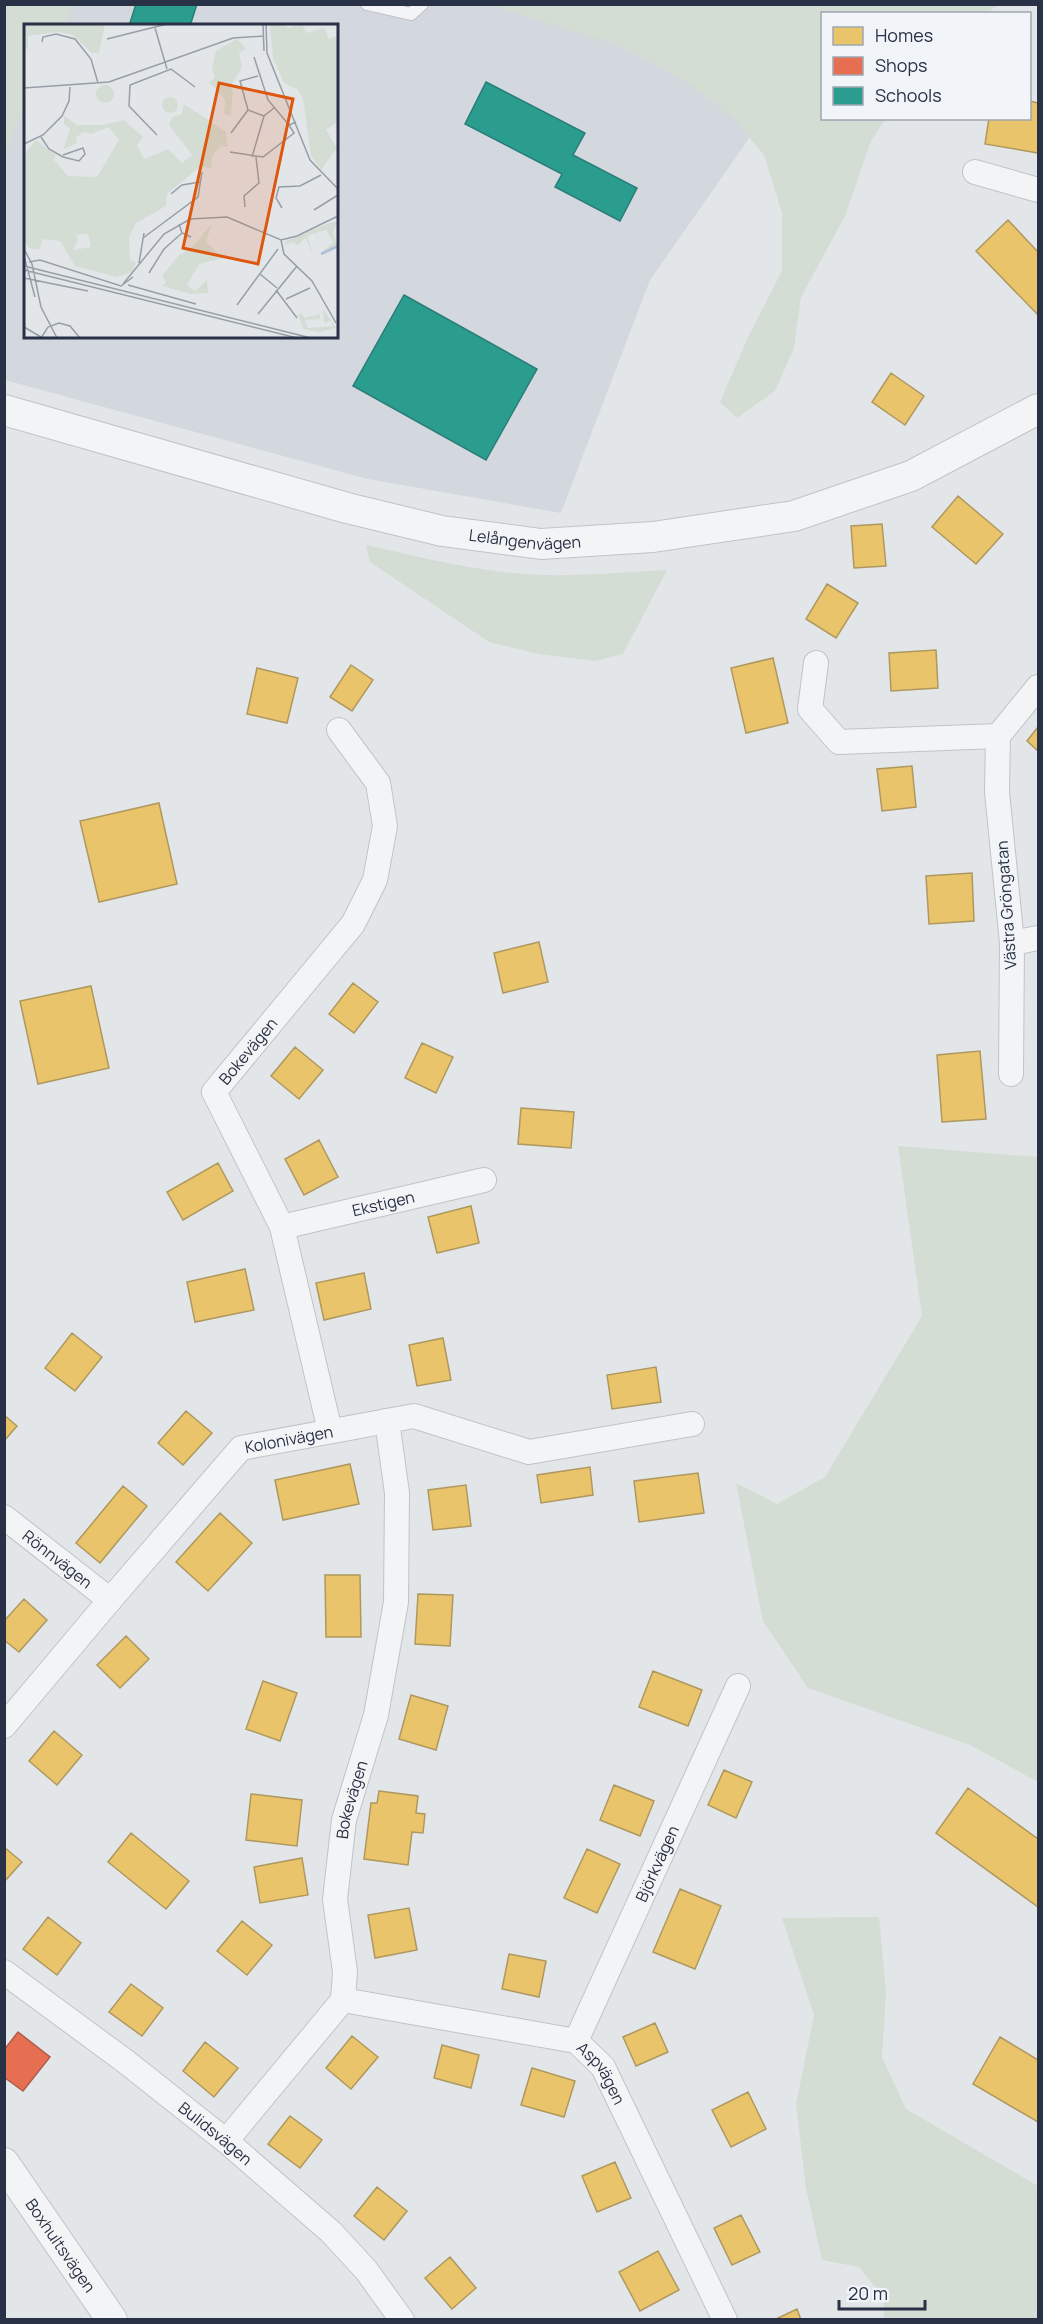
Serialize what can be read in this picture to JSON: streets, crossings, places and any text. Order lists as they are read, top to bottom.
{
  "streets": {
    "street": [
      "Lelångenvägen",
      "Västra Gröngatan",
      "Bokevägen",
      "Ekstigen",
      "Kolonivägen",
      "Rönnvägen",
      "Björkvägen",
      "Aspvägen",
      "Bulidsvägen",
      "Boxhultsvägen"
    ]
  },
  "crossings": [
    ["Bokevägen", "Ekstigen"],
    ["Bokevägen", "Kolonivägen"],
    ["Bokevägen", "Aspvägen"],
    ["Kolonivägen", "Rönnvägen"],
    ["Björkvägen", "Aspvägen"]
  ],
  "legend": ["Homes", "Shops", "Schools"],
  "scale_bar": "20 m"
}
